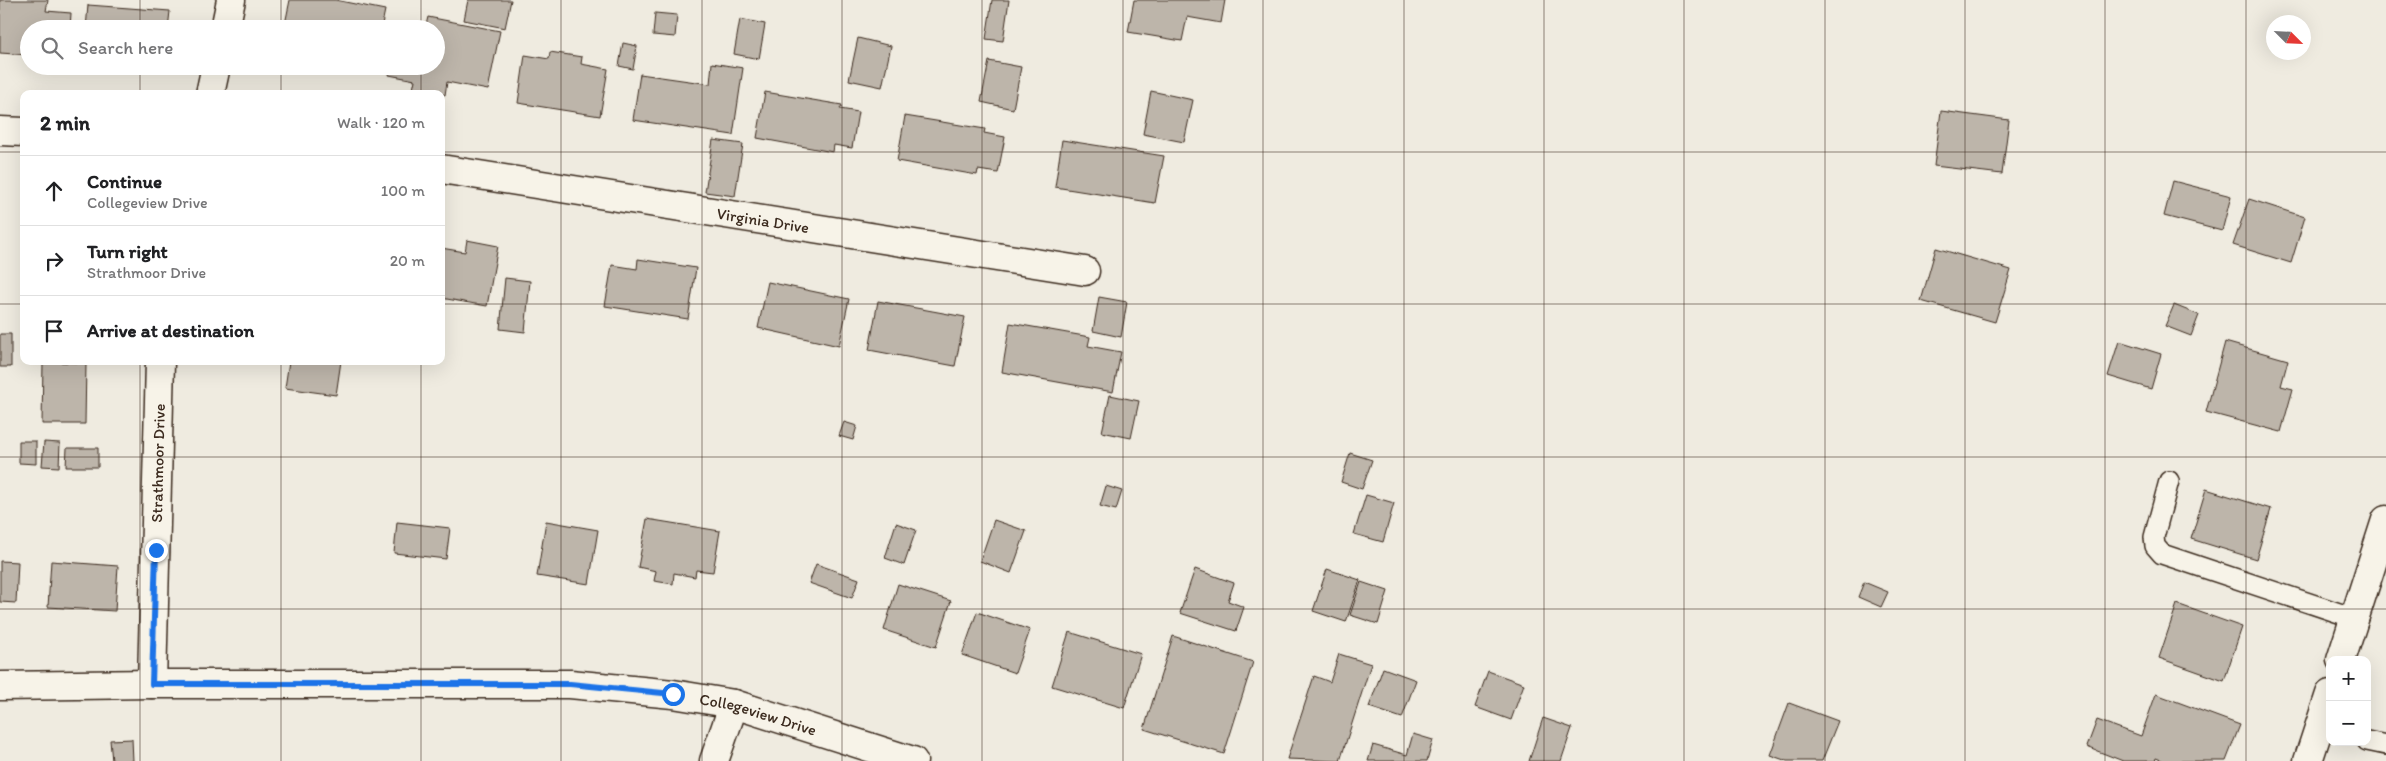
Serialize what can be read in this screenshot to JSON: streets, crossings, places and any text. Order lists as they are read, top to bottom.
{
  "streets": {
    "street": ["Virginia Drive", "Strathmoor Drive", "Collegeview Drive"]
  },
  "crossings": [
    ["Strathmoor Drive", "Collegeview Drive"]
  ],
  "north": "bottom right",
  "page": {
    "search": "Search here",
    "heading": ["2 min", "Walk · 120 m"],
    "list": [
      ["Continue", "Collegeview Drive", "100 m"],
      ["Turn right", "Strathmoor Drive", "20 m"],
      "Arrive at destination"
    ],
    "map_buttons": ["+", "−"]
  }
}
